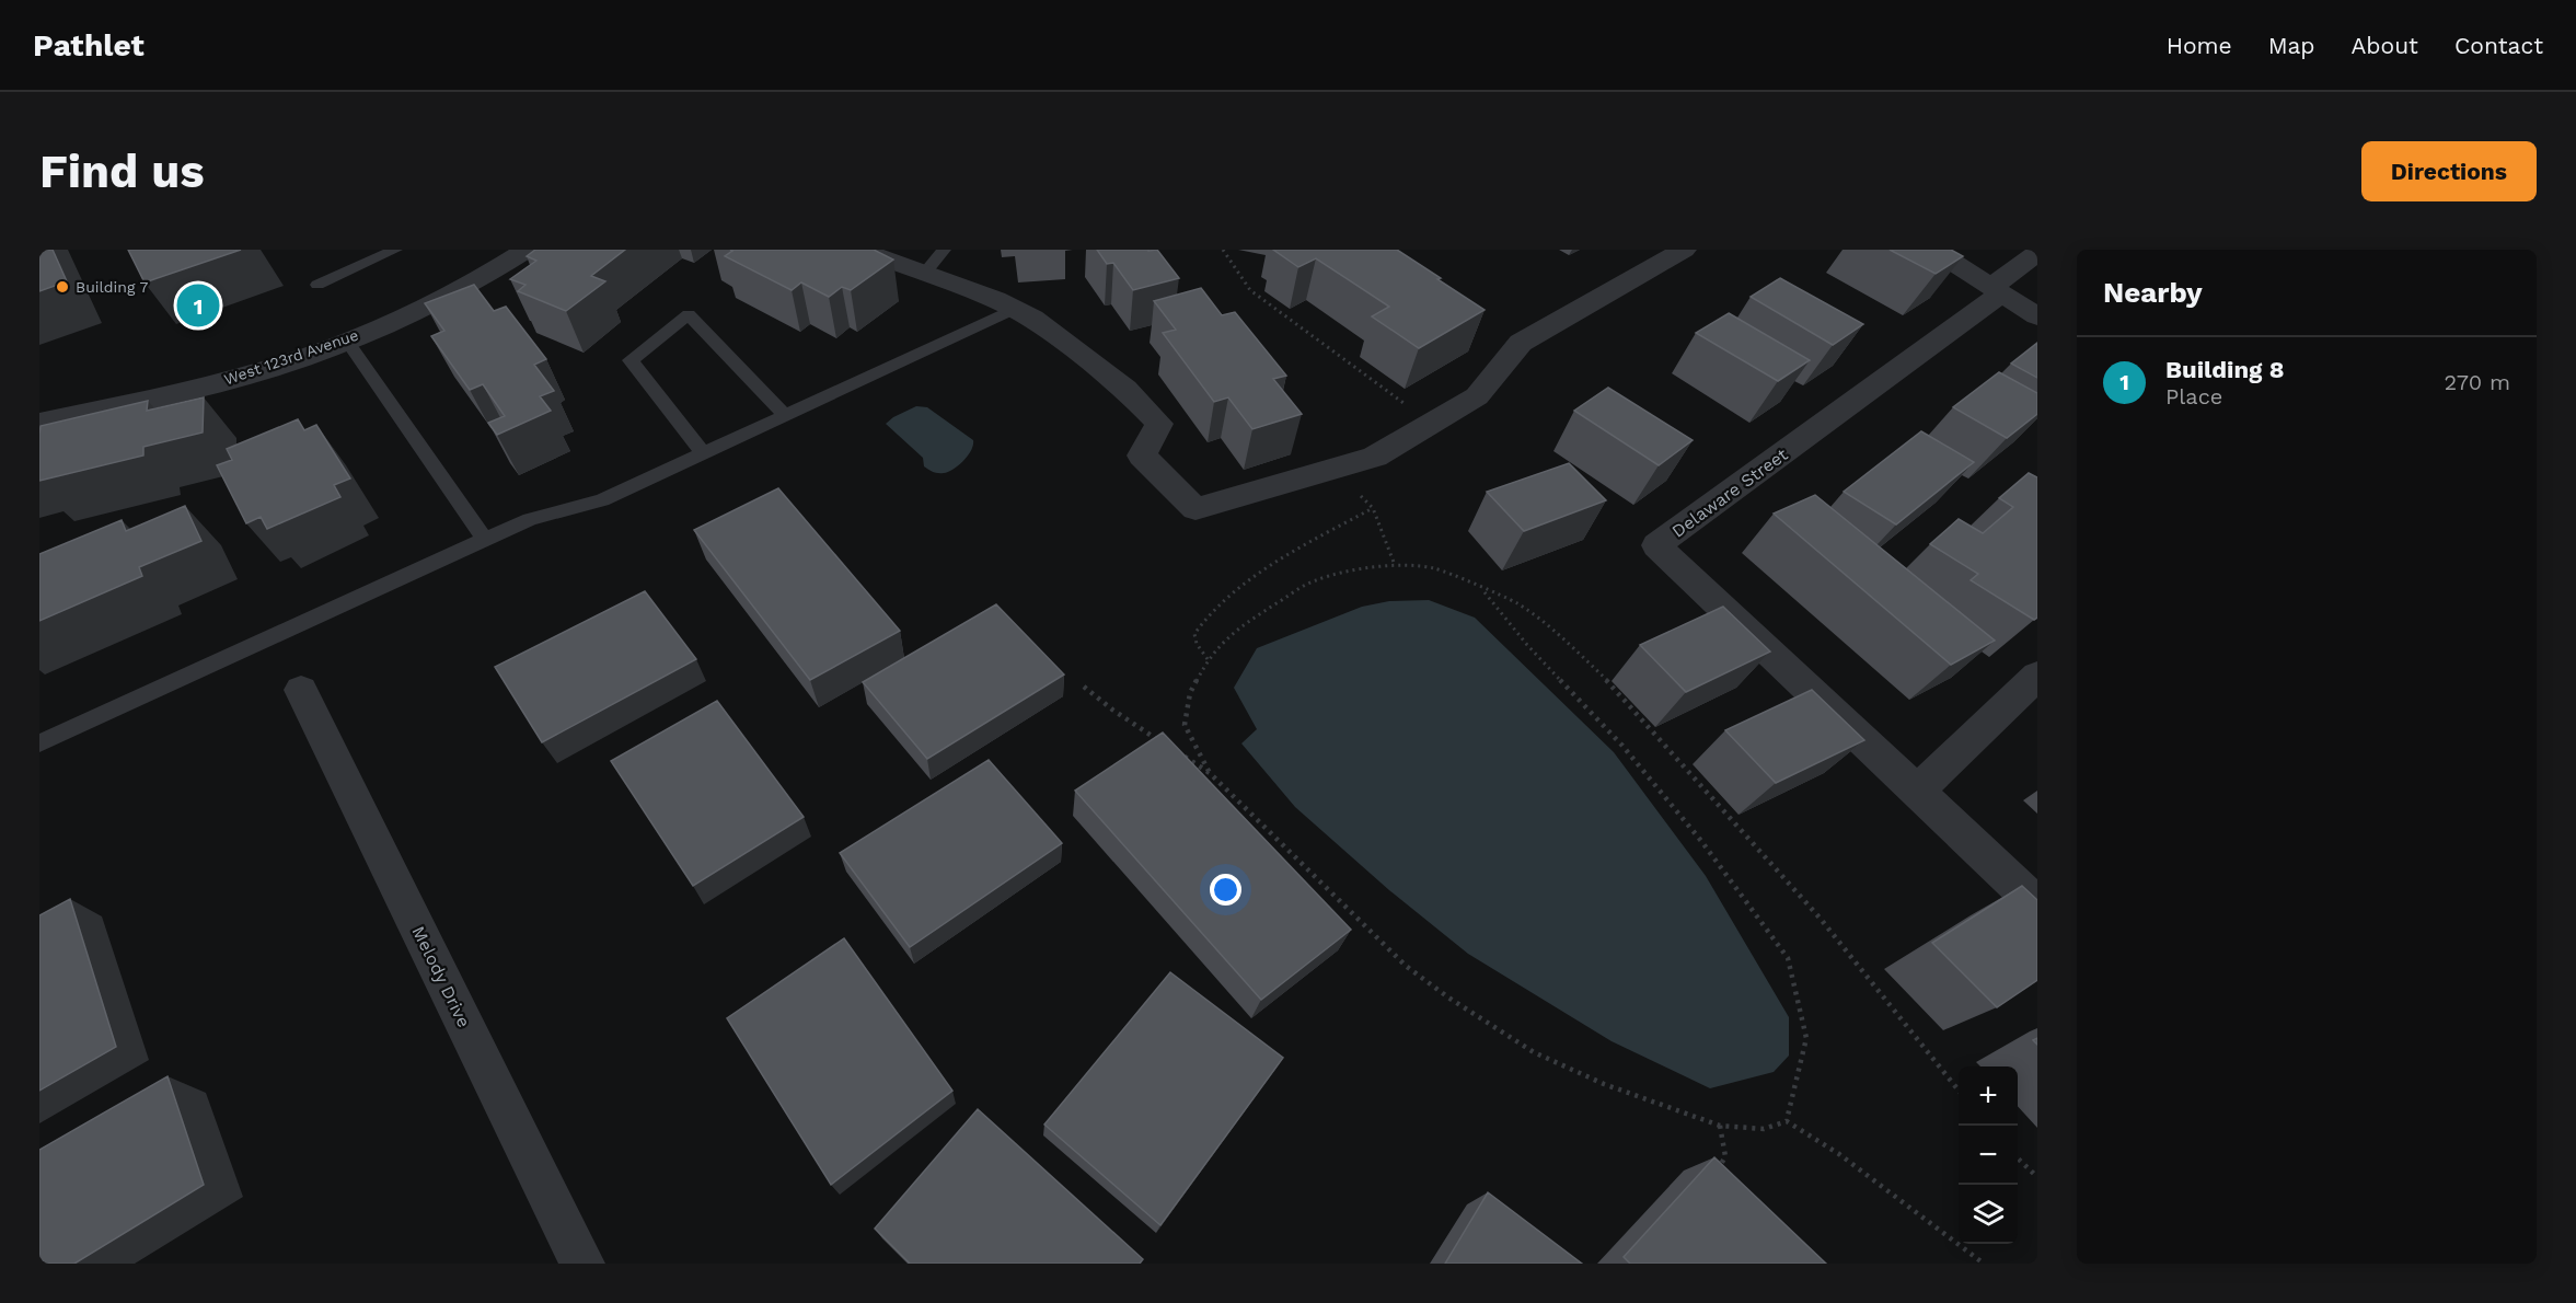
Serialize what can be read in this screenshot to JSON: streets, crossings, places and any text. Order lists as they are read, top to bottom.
{
  "streets": {
    "street": ["West 123rd Avenue", "Delaware Street", "Melody Drive"]
  },
  "places": ["Building 7"],
  "page": {
    "header": "Pathlet",
    "nav": [
      "Home",
      "Map",
      "About",
      "Contact"
    ],
    "buttons": "Directions",
    "title": "Find us",
    "heading": "Nearby",
    "pins": "1",
    "list": [
      {
        "mark": "1",
        "name": "Building 8",
        "note": "Place",
        "value": "270 m"
      }
    ],
    "map_buttons": ["+", "−"]
  }
}
